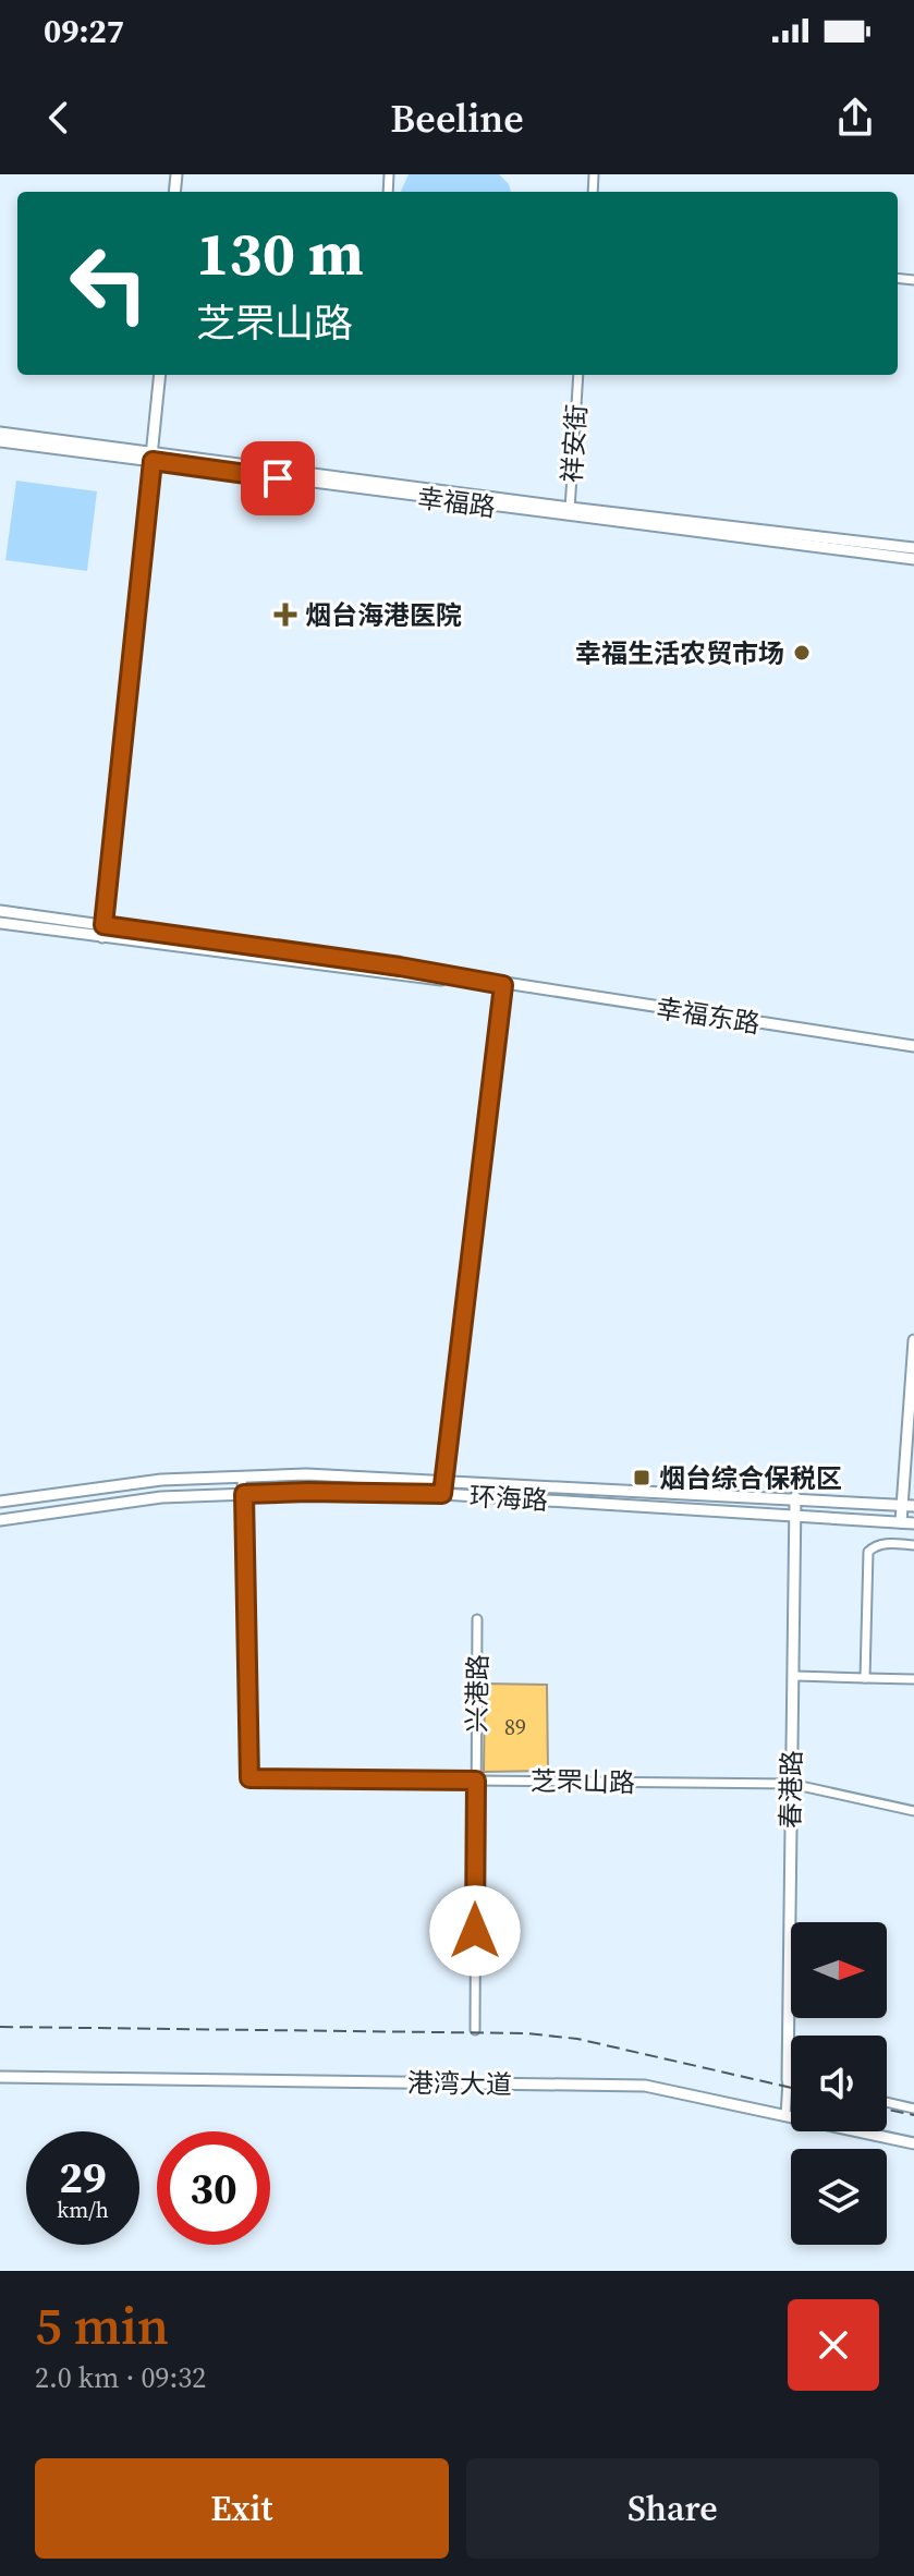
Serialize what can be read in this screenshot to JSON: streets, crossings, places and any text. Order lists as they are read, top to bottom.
{
  "streets": {
    "street": [
      "祥安街",
      "幸福路",
      "幸福东路",
      "环海路",
      "兴港路",
      "芝罘山路",
      "春港路",
      "港湾大道"
    ]
  },
  "crossings": [
    ["祥安街", "幸福路"],
    ["环海路", "芝罘山路"],
    ["环海路", "春港路"],
    ["兴港路", "芝罘山路"],
    ["芝罘山路", "春港路"]
  ],
  "places": {
    "health": ["烟台海港医院"],
    "other": ["幸福生活农贸市场"],
    "transit": ["烟台综合保税区"]
  },
  "house_numbers": ["89"],
  "north": "right",
  "page": {
    "status": "09:27",
    "header": "Beeline",
    "turn": ["130 m", "芝罘山路"],
    "speed": "29 km/h",
    "limit": "30",
    "heading": ["5 min", "2.0 km · 09:32"],
    "buttons": ["Exit", "Share"]
  }
}
